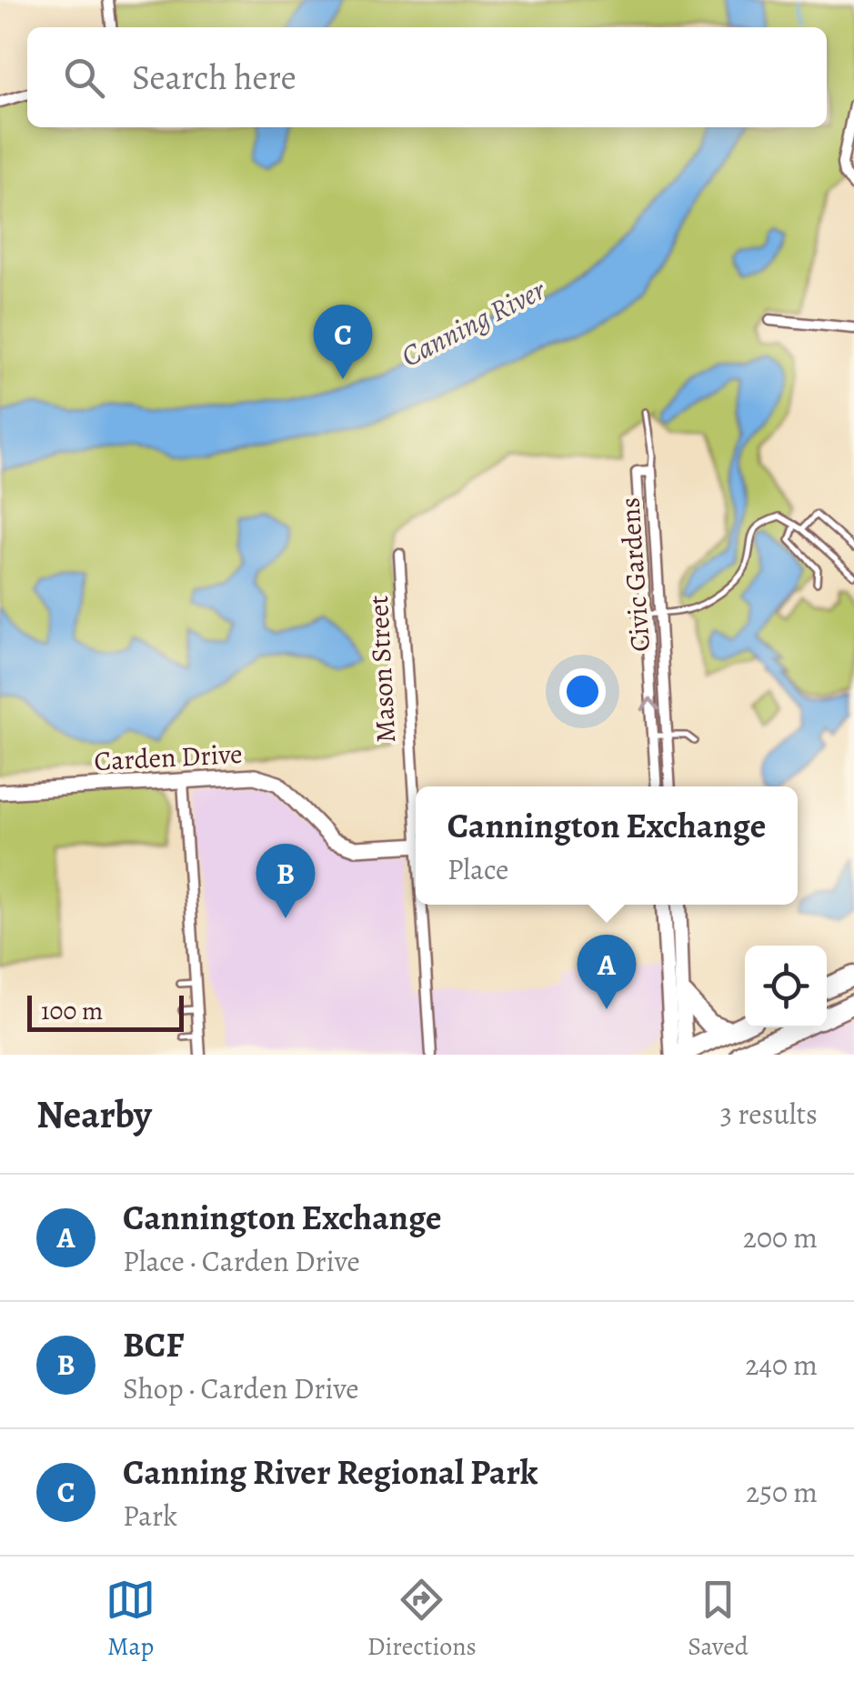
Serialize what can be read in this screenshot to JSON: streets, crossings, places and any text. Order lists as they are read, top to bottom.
{
  "streets": {
    "street": ["Civic Gardens", "Mason Street", "Carden Drive"]
  },
  "water": ["Canning River"],
  "scale_bar": "100 m",
  "page": {
    "search": "Search here",
    "pins": ["C", "B", "A"],
    "popup": ["Cannington Exchange", "Place"],
    "scale": "100 m",
    "heading": ["Nearby", "3 results"],
    "list": [
      {
        "mark": "A",
        "name": "Cannington Exchange",
        "note": "Place · Carden Drive",
        "value": "200 m"
      },
      {
        "mark": "B",
        "name": "BCF",
        "note": "Shop · Carden Drive",
        "value": "240 m"
      },
      {
        "mark": "C",
        "name": "Canning River Regional Park",
        "note": "Park",
        "value": "250 m"
      }
    ],
    "nav": ["Map", "Directions", "Saved"]
  }
}
